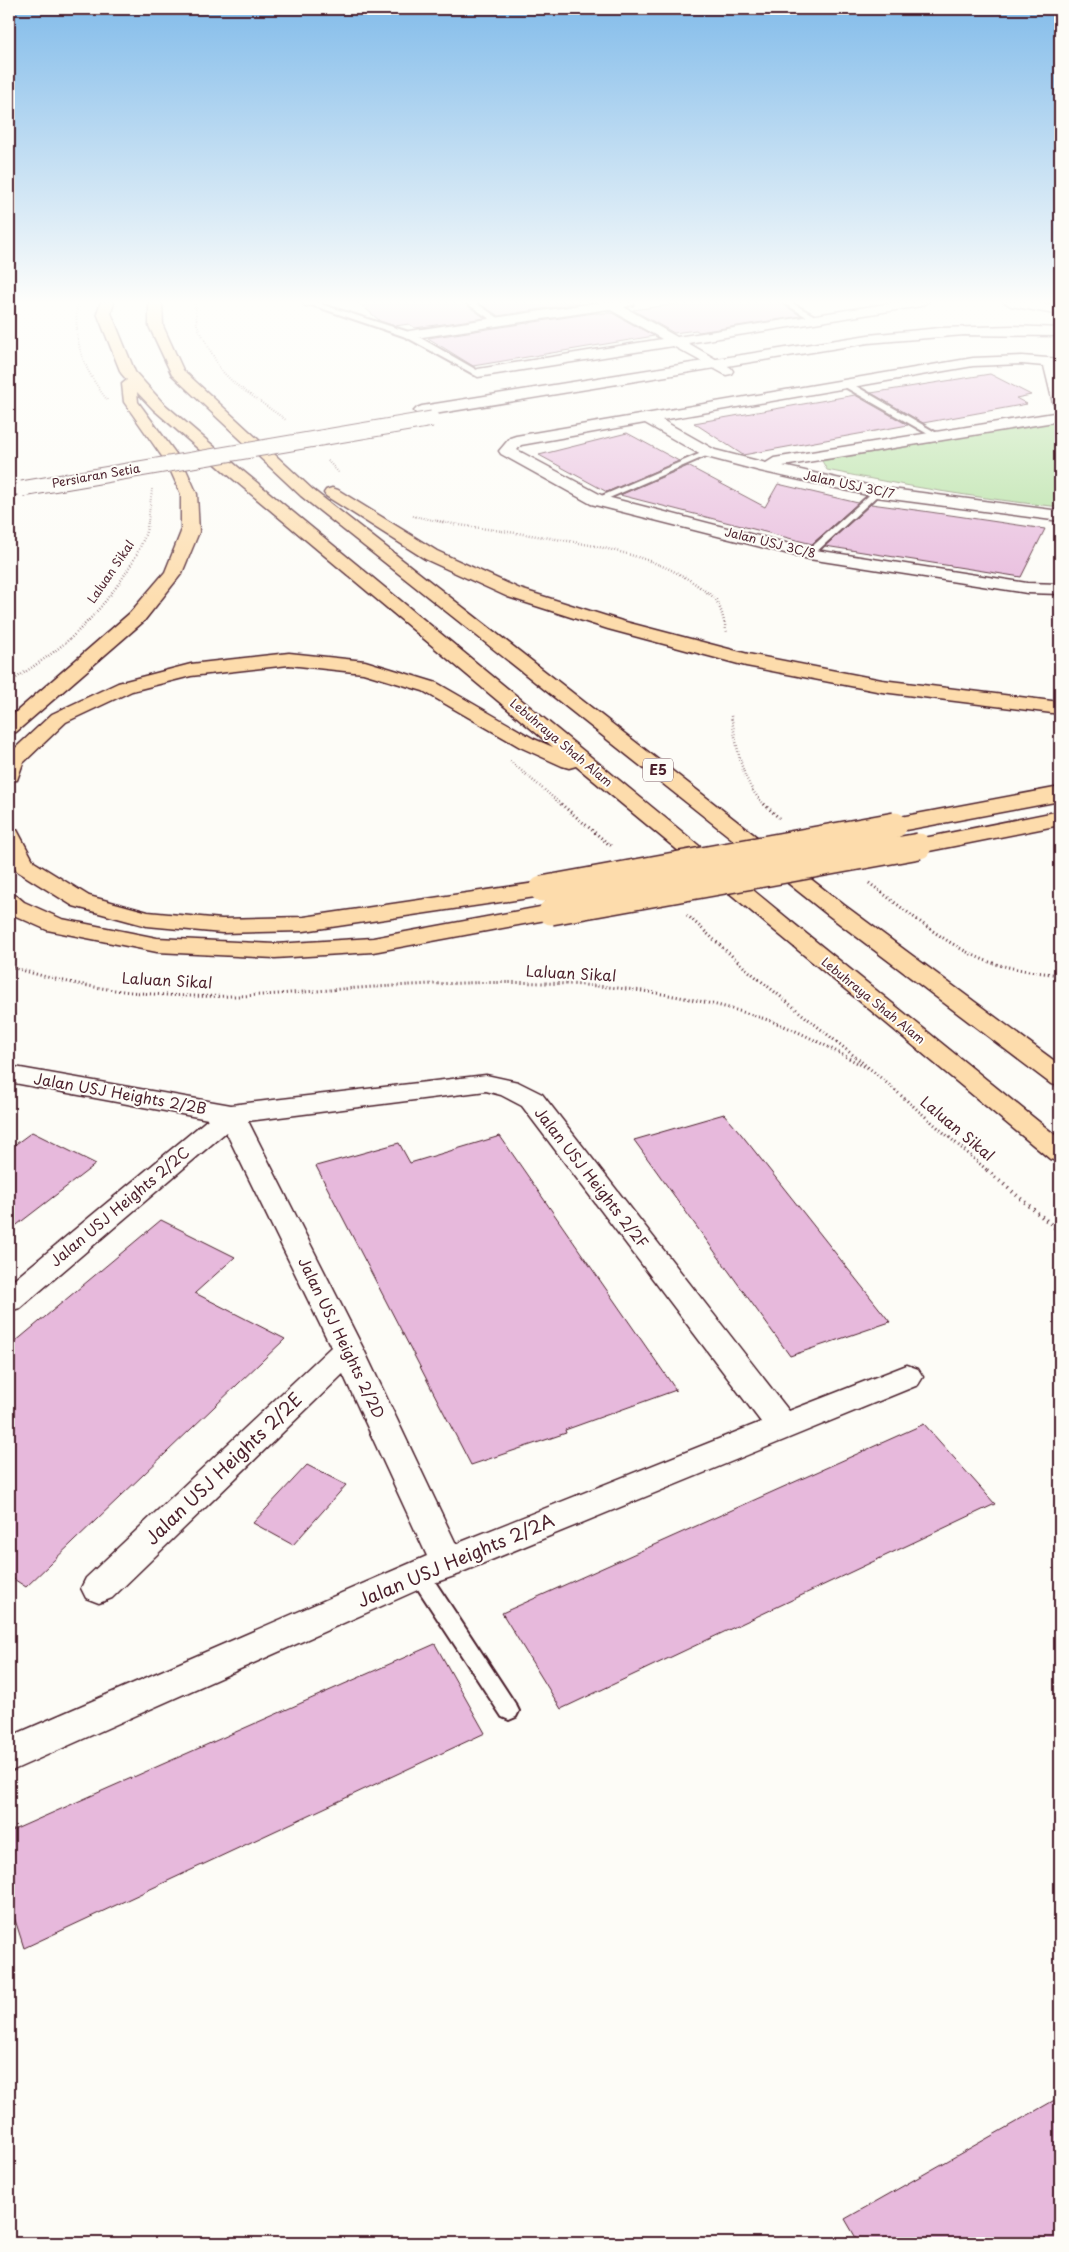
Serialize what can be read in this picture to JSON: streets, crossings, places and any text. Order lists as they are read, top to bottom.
{
  "streets": {
    "highway": ["Lebuhraya Shah Alam", "E5"],
    "street": [
      "Persiaran Setia",
      "Jalan USJ 3C/7",
      "Jalan USJ 3C/8",
      "Jalan USJ Heights 2/2B",
      "Jalan USJ Heights 2/2F",
      "Jalan USJ Heights 2/2C",
      "Jalan USJ Heights 2/2D",
      "Jalan USJ Heights 2/2E",
      "Jalan USJ Heights 2/2A"
    ],
    "path": ["Laluan Sikal"]
  },
  "crossings": [
    ["Jalan USJ 3C/7", "Jalan USJ 3C/8"],
    ["Jalan USJ Heights 2/2B", "Jalan USJ Heights 2/2F"],
    ["Jalan USJ Heights 2/2B", "Jalan USJ Heights 2/2C"],
    ["Jalan USJ Heights 2/2B", "Jalan USJ Heights 2/2D"],
    ["Jalan USJ Heights 2/2F", "Jalan USJ Heights 2/2C"],
    ["Jalan USJ Heights 2/2F", "Jalan USJ Heights 2/2D"],
    ["Jalan USJ Heights 2/2F", "Jalan USJ Heights 2/2A"],
    ["Jalan USJ Heights 2/2C", "Jalan USJ Heights 2/2D"],
    ["Jalan USJ Heights 2/2D", "Jalan USJ Heights 2/2E"],
    ["Jalan USJ Heights 2/2D", "Jalan USJ Heights 2/2A"]
  ]
}
